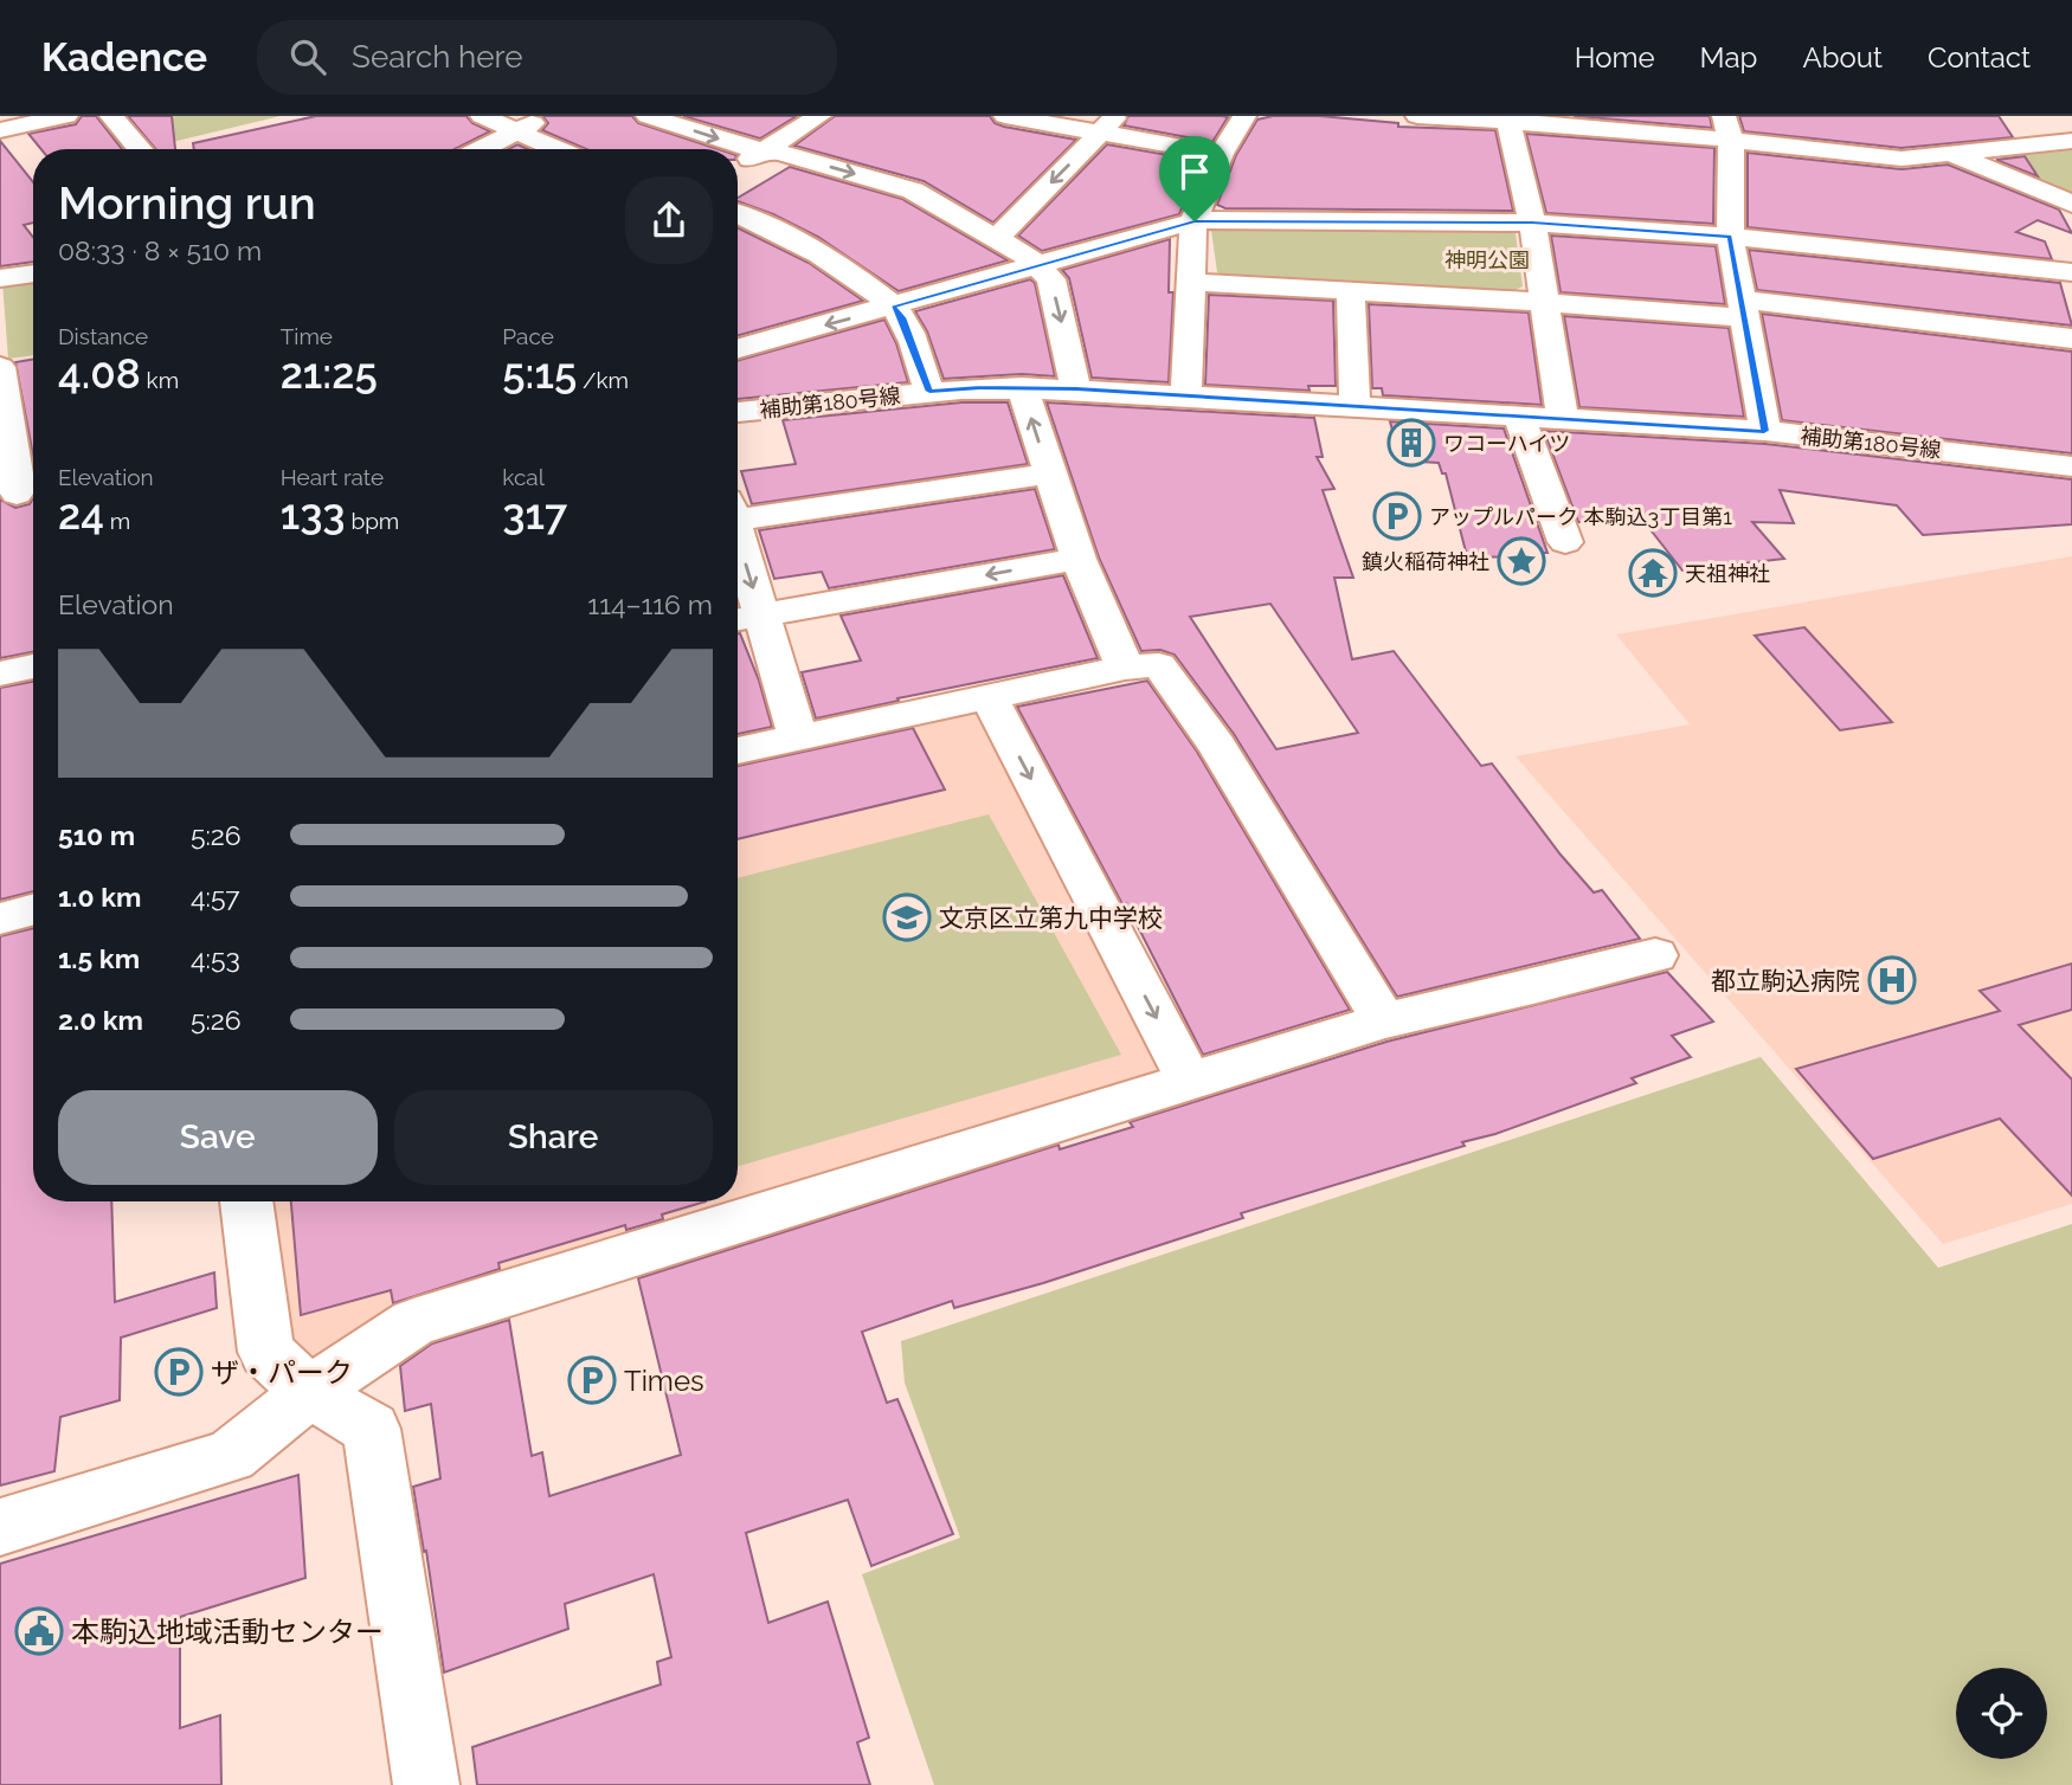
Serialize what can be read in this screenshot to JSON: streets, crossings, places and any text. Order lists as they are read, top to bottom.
{
  "streets": {
    "street": ["補助第180号線"]
  },
  "parks": ["神明公園"],
  "places": {
    "building": ["ワコーハイツ"],
    "parking": ["アップルパーク 本駒込3丁目第1", "ザ・パーク", "Times"],
    "place": ["鎮火稲荷神社"],
    "temple": ["天祖神社"],
    "school or university": ["文京区立第九中学校"],
    "hospital": ["都立駒込病院"],
    "public building": ["本駒込地域活動センター"]
  },
  "page": {
    "header": "Kadence",
    "search": "Search here",
    "nav": [
      "Home",
      "Map",
      "About",
      "Contact"
    ],
    "heading": ["Morning run", "08:33 · 8 × 510 m"],
    "stats": [
      ["Distance", "4.08 km"],
      ["Time", "21:25"],
      ["Pace", "5:15 /km"],
      ["Elevation", "24 m"],
      ["Heart rate", "133 bpm"],
      ["kcal", "317"]
    ],
    "chart": ["Elevation", "114–116 m"],
    "list": [
      {
        "name": "510 m",
        "note": "5:26"
      },
      {
        "name": "1.0 km",
        "note": "4:57"
      },
      {
        "name": "1.5 km",
        "note": "4:53"
      },
      {
        "name": "2.0 km",
        "note": "5:26"
      }
    ],
    "buttons": ["Save", "Share"]
  }
}
